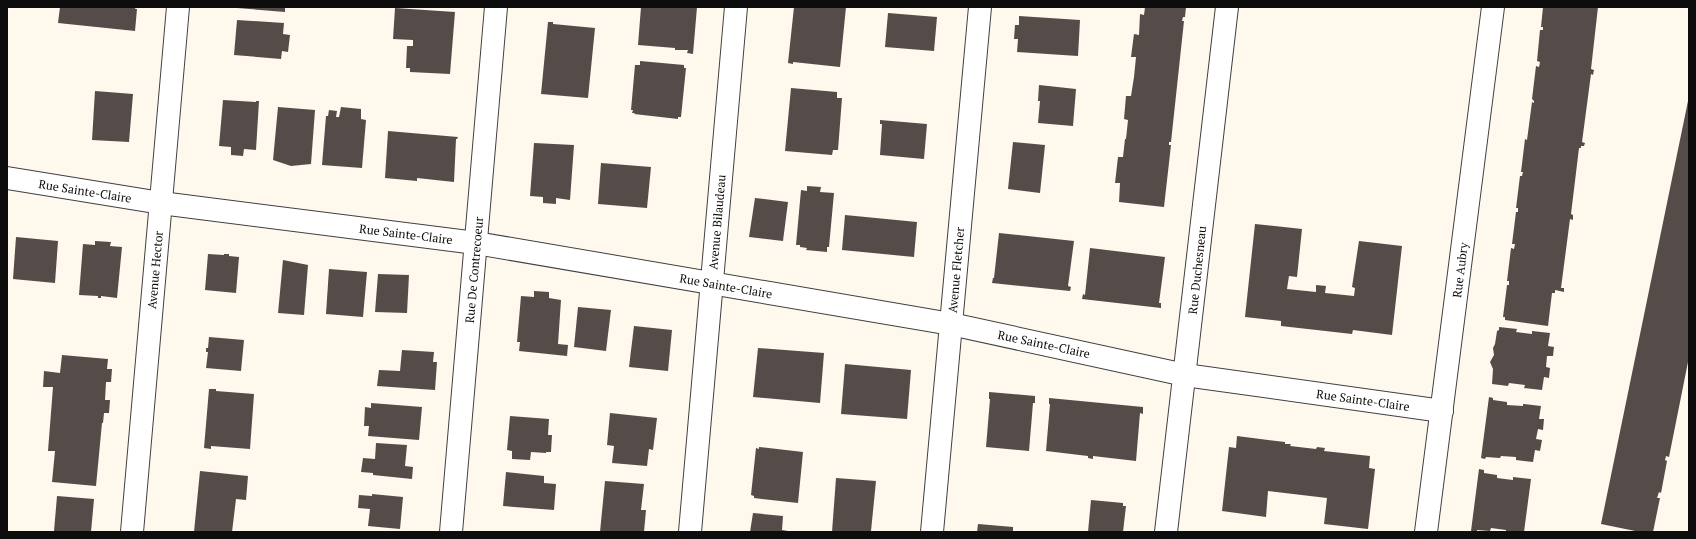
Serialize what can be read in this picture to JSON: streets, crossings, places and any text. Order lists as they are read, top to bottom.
{
  "streets": {
    "street": [
      "Rue Sainte-Claire",
      "Avenue Bilaudeau",
      "Avenue Hector",
      "Rue De Contrecoeur",
      "Avenue Fletcher",
      "Rue Duchesneau",
      "Rue Aubry"
    ]
  },
  "crossings": [
    ["Rue Sainte-Claire", "Avenue Bilaudeau"],
    ["Rue Sainte-Claire", "Avenue Hector"],
    ["Rue Sainte-Claire", "Rue De Contrecoeur"],
    ["Rue Sainte-Claire", "Avenue Fletcher"],
    ["Rue Sainte-Claire", "Rue Duchesneau"],
    ["Rue Sainte-Claire", "Rue Aubry"]
  ]
}
